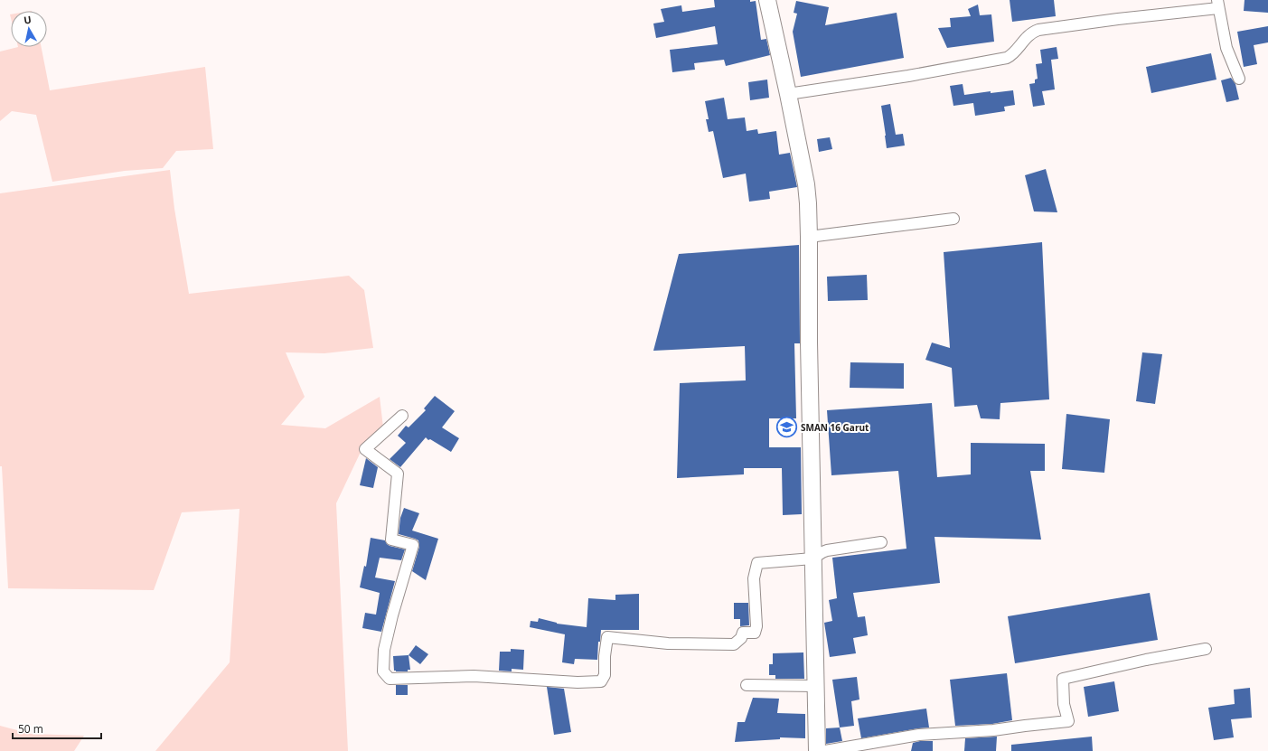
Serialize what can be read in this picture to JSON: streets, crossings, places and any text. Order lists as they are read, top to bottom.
{
  "places": {
    "school or university": ["SMAN 16 Garut"]
  },
  "scale_bar": "50 m",
  "north": "top"
}
